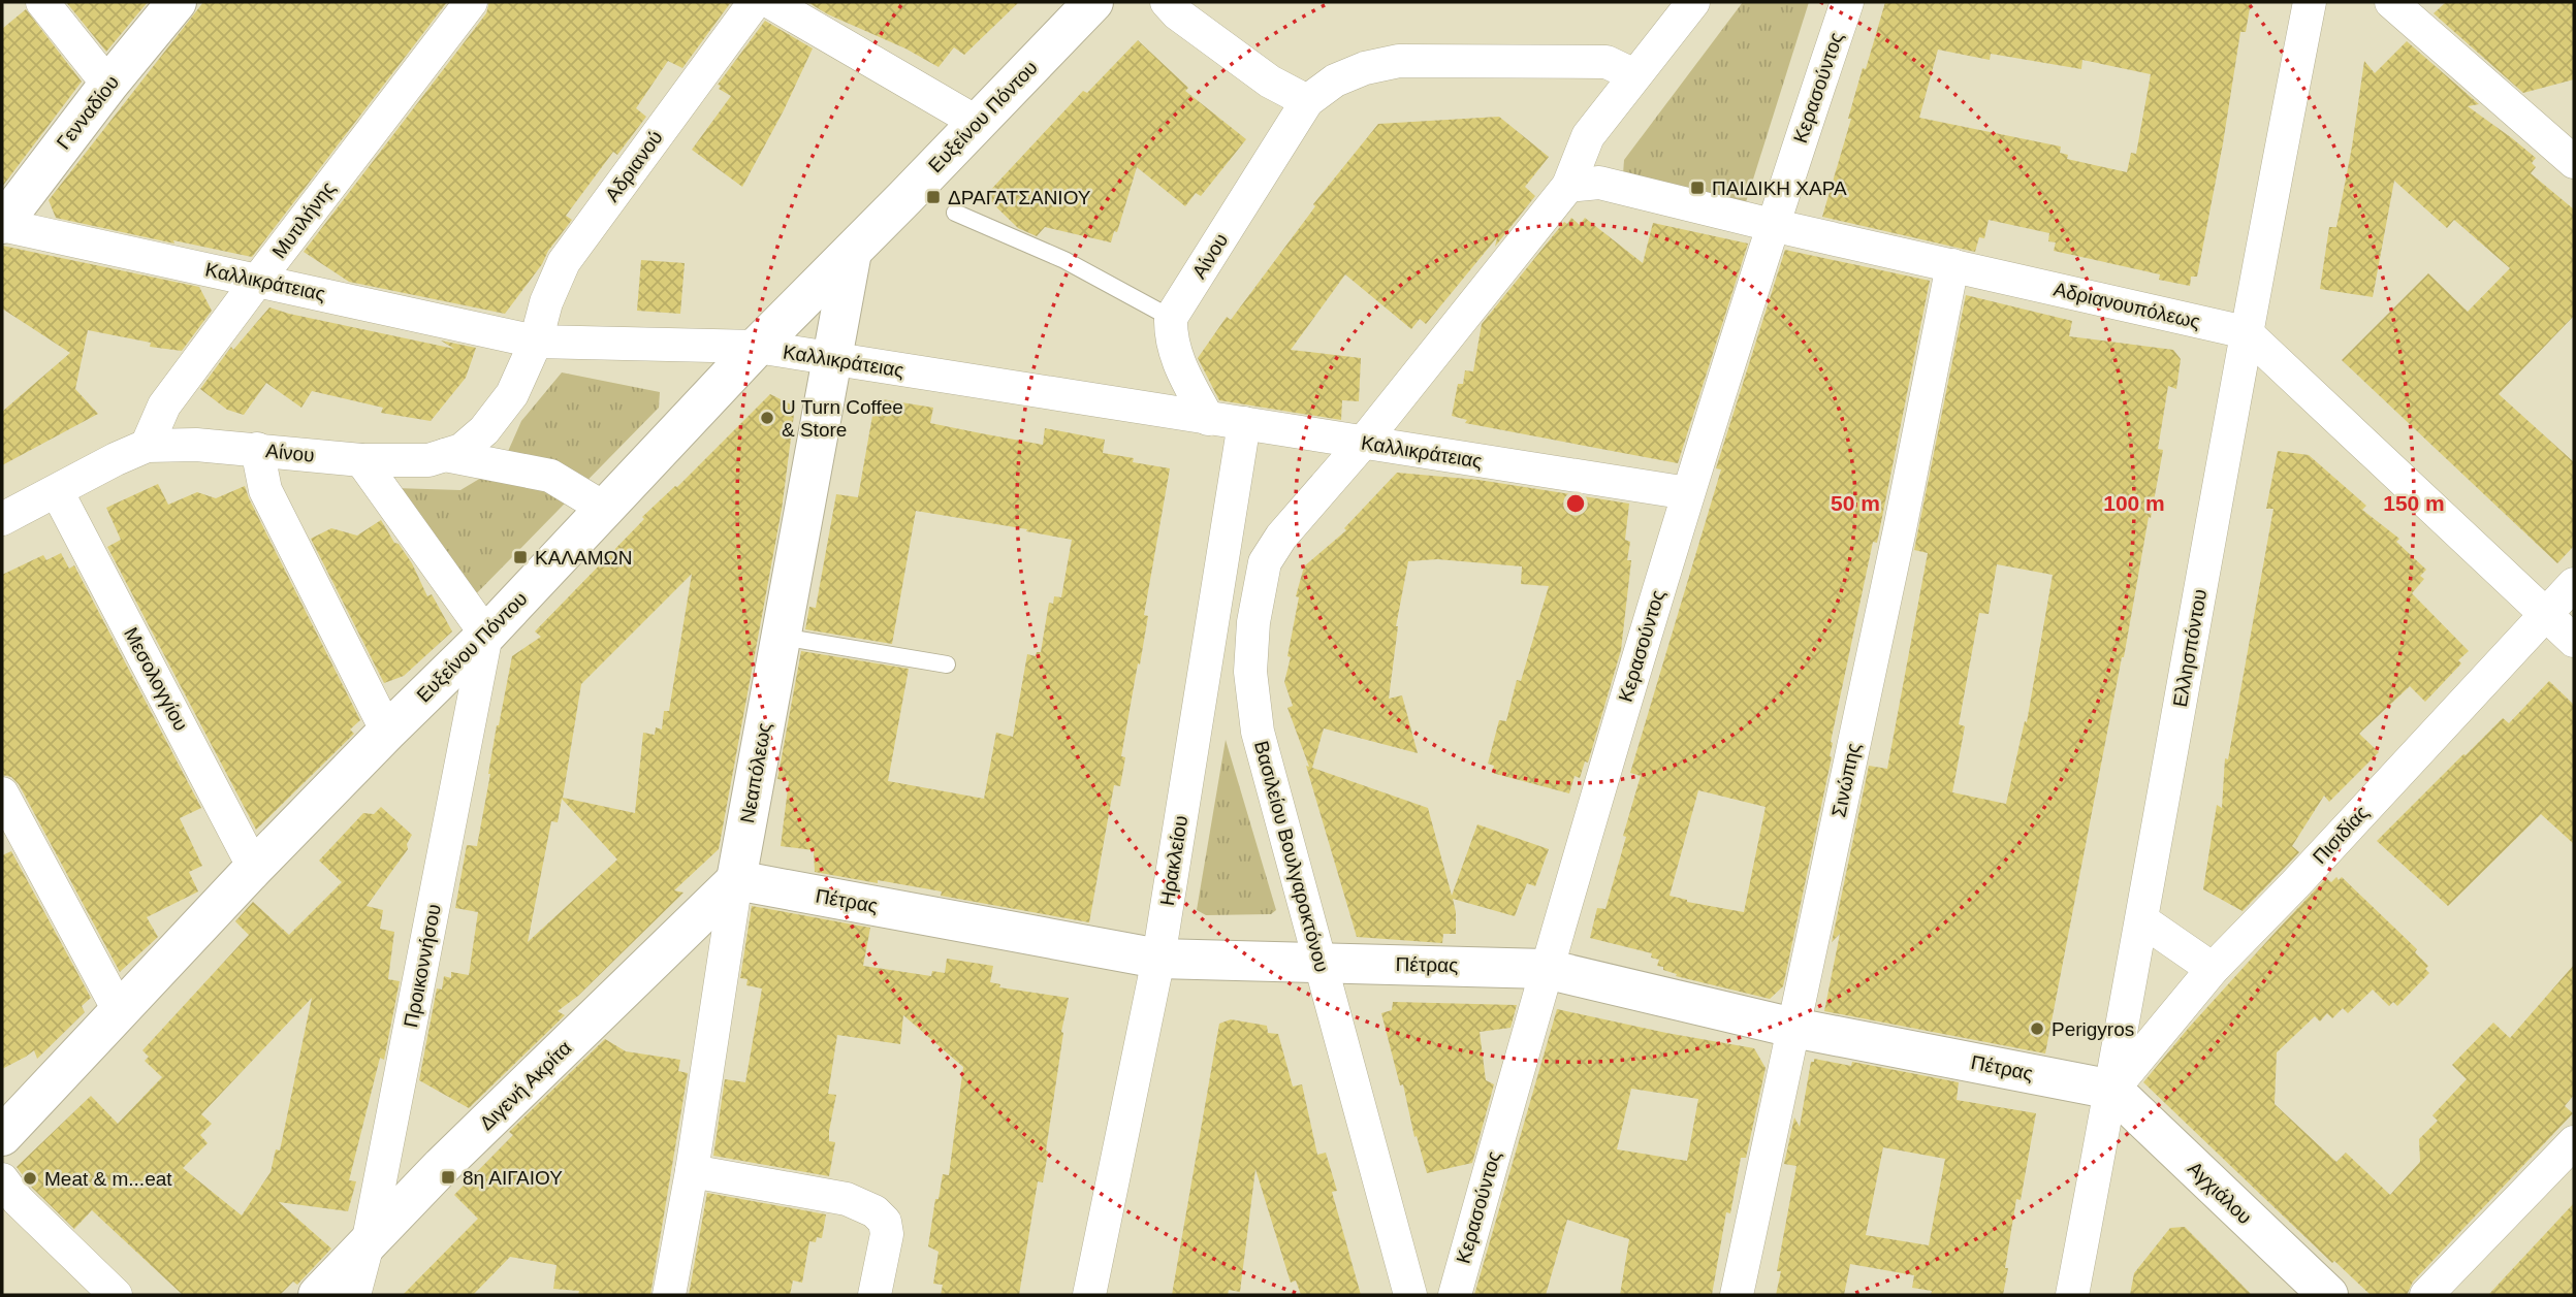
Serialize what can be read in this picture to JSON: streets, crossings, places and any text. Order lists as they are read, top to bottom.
{
  "streets": {
    "street": [
      "Κερασούντος",
      "Γενναδίου",
      "Ευξείνου Πόντου",
      "Αδριανού",
      "Μυτιλήνης",
      "Αίνου",
      "Καλλικράτειας",
      "Αδριανουπόλεως",
      "Ελλησπόντου",
      "Μεσολογγίου",
      "Νεαπόλεως",
      "Σινώπης",
      "Πισιδίας",
      "Βασιλείου Βουλγαροκτόνου",
      "Ηρακλείου",
      "Πέτρας",
      "Προικοννήσου",
      "Διγενή Ακρίτα",
      "Αγχιάλου"
    ]
  },
  "crossings": [
    ["Κερασούντος", "Καλλικράτειας"],
    ["Κερασούντος", "Αδριανουπόλεως"],
    ["Κερασούντος", "Πέτρας"],
    ["Γενναδίου", "Καλλικράτειας"],
    ["Ευξείνου Πόντου", "Καλλικράτειας"],
    ["Ευξείνου Πόντου", "Μεσολογγίου"],
    ["Ευξείνου Πόντου", "Νεαπόλεως"],
    ["Ευξείνου Πόντου", "Προικοννήσου"],
    ["Αδριανού", "Αίνου"],
    ["Αδριανού", "Καλλικράτειας"],
    ["Μυτιλήνης", "Αίνου"],
    ["Μυτιλήνης", "Καλλικράτειας"],
    ["Αίνου", "Καλλικράτειας"],
    ["Αίνου", "Μεσολογγίου"],
    ["Καλλικράτειας", "Νεαπόλεως"],
    ["Καλλικράτειας", "Βασιλείου Βουλγαροκτόνου"],
    ["Καλλικράτειας", "Ηρακλείου"],
    ["Αδριανουπόλεως", "Ελλησπόντου"],
    ["Αδριανουπόλεως", "Σινώπης"],
    ["Ελλησπόντου", "Πισιδίας"],
    ["Ελλησπόντου", "Πέτρας"],
    ["Ελλησπόντου", "Αγχιάλου"],
    ["Νεαπόλεως", "Πέτρας"],
    ["Νεαπόλεως", "Διγενή Ακρίτα"],
    ["Σινώπης", "Πέτρας"],
    ["Πισιδίας", "Πέτρας"],
    ["Πισιδίας", "Αγχιάλου"],
    ["Βασιλείου Βουλγαροκτόνου", "Πέτρας"],
    ["Ηρακλείου", "Πέτρας"],
    ["Πέτρας", "Διγενή Ακρίτα"],
    ["Πέτρας", "Αγχιάλου"],
    ["Προικοννήσου", "Διγενή Ακρίτα"]
  ],
  "places": {
    "transit": [
      "ΠΑΙΔΙΚΗ ΧΑΡΑ",
      "ΔΡΑΓΑΤΣΑΝΙΟΥ",
      "ΚΑΛΑΜΩΝ",
      "8η ΑΙΓΑΙΟΥ"
    ],
    "other": ["U Turn Coffee & Store", "Perigyros", "Meat & m...eat"]
  },
  "rings": ["50 m", "100 m", "150 m"]
}
